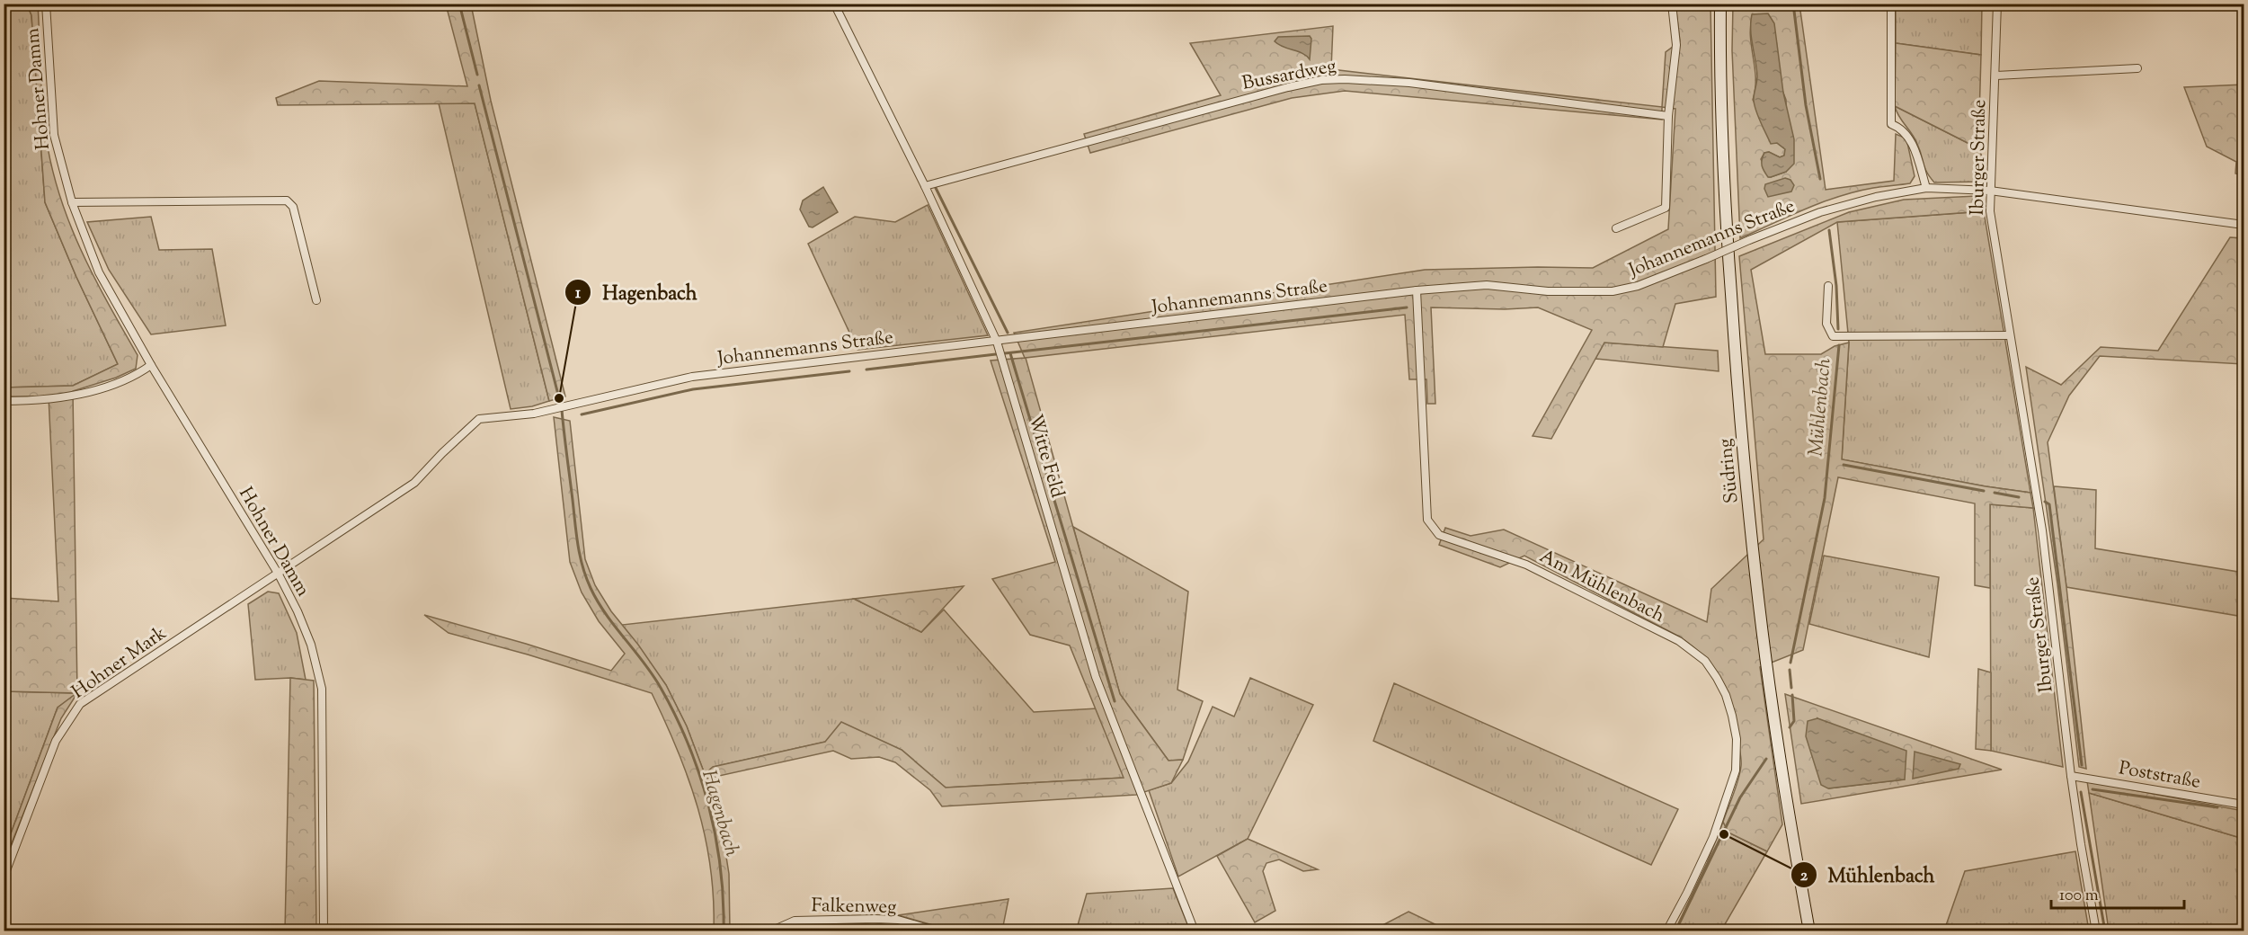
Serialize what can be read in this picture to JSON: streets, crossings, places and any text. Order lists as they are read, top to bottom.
{
  "streets": {
    "main road": ["Südring"],
    "street": [
      "Bussardweg",
      "Hohner Damm",
      "Iburger Straße",
      "Johannemanns Straße",
      "Witte Feld",
      "Am Mühlenbach",
      "Hohner Mark",
      "Poststraße",
      "Falkenweg"
    ]
  },
  "crossings": [
    ["Bussardweg", "Witte Feld"],
    ["Hohner Damm", "Johannemanns Straße"],
    ["Hohner Damm", "Hohner Mark"],
    ["Iburger Straße", "Johannemanns Straße"],
    ["Iburger Straße", "Poststraße"],
    ["Johannemanns Straße", "Witte Feld"],
    ["Johannemanns Straße", "Am Mühlenbach"],
    ["Johannemanns Straße", "Hohner Mark"]
  ],
  "water": ["Mühlenbach", "Hagenbach"],
  "places": ["Hagenbach", "Mühlenbach"],
  "scale_bar": "100 m"
}
